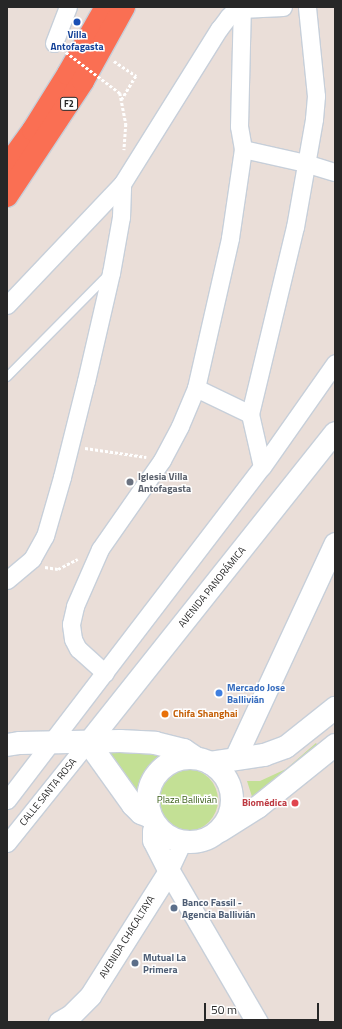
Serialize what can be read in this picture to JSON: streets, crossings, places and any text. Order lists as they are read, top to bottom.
{
  "streets": {
    "highway": ["F2"],
    "street": ["AVENIDA PANORÁMICA", "CALLE SANTA ROSA", "AVENIDA CHACALTAYA"]
  },
  "crossings": [
    ["AVENIDA PANORÁMICA", "CALLE SANTA ROSA"]
  ],
  "parks": ["Plaza Ballivián"],
  "places": [
    "Villa Antofagasta",
    "Iglesia Villa Antofagasta",
    "Mercado Jose Ballivián",
    "Chifa Shanghai",
    "Biomédica",
    "Banco Fassil - Agencia Ballivián",
    "Mutual La Primera"
  ],
  "scale_bar": "50 m"
}
